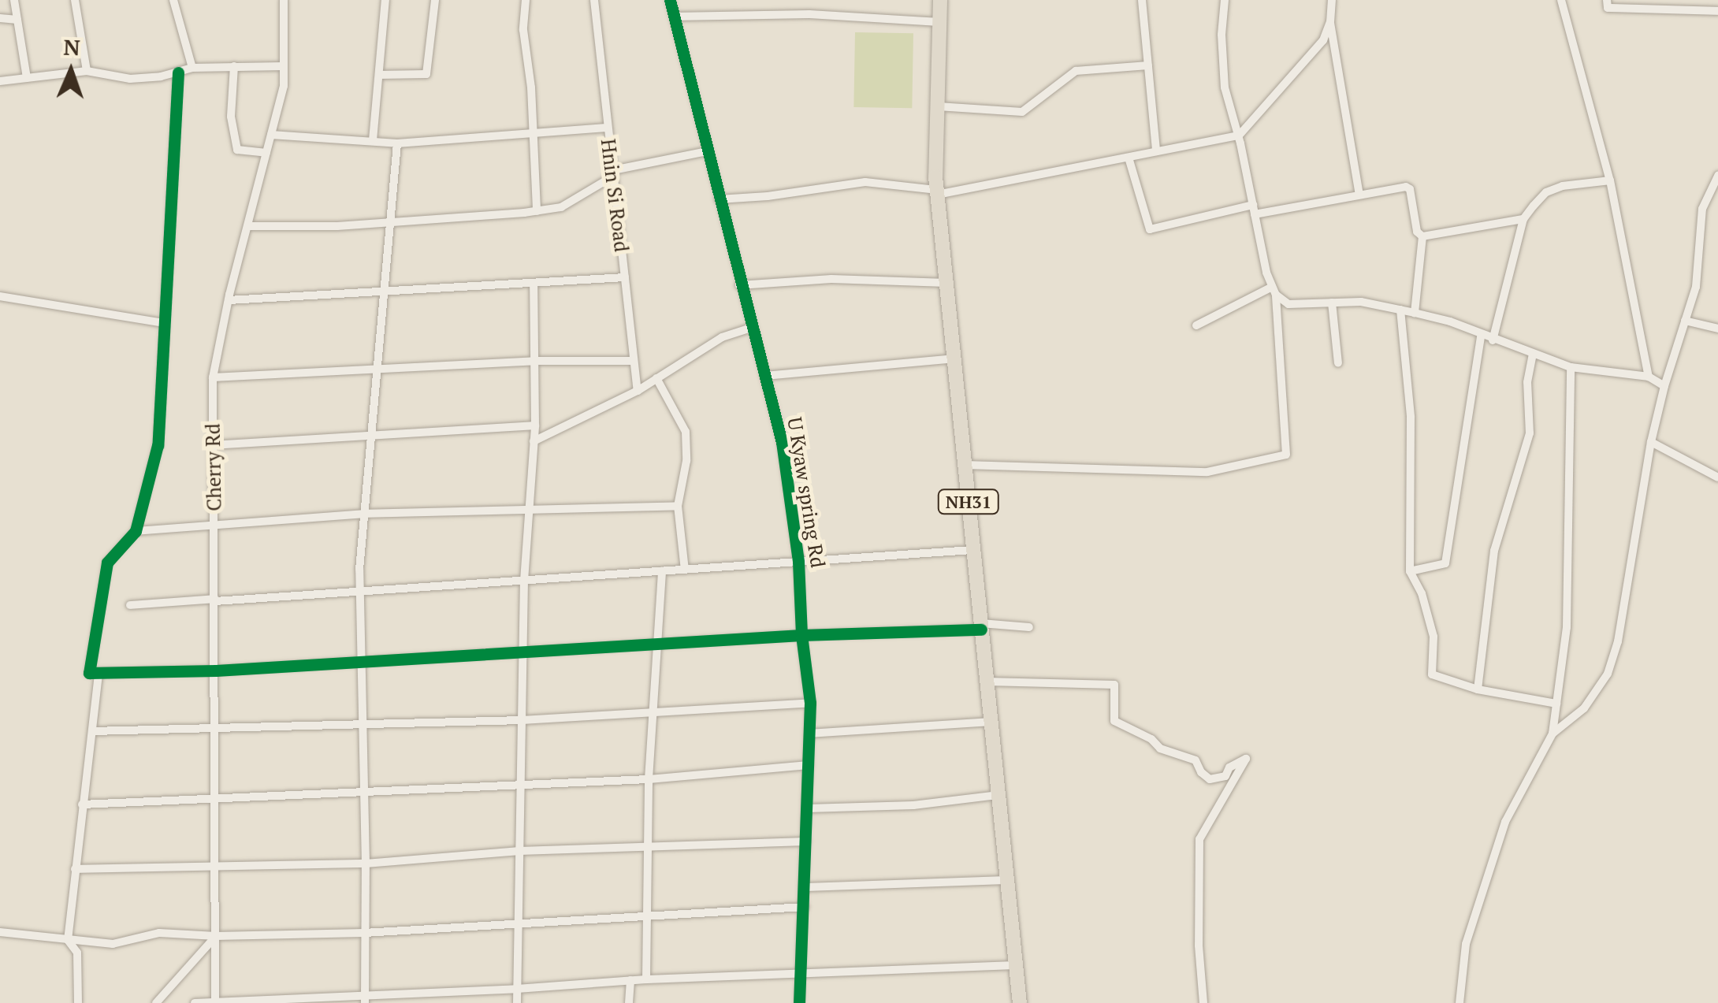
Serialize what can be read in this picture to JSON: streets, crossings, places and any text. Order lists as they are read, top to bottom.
{
  "streets": {
    "highway": ["NH31"],
    "street": ["Hnin Si Road", "Cherry Rd", "U Kyaw spring Rd"]
  },
  "north": "top"
}
